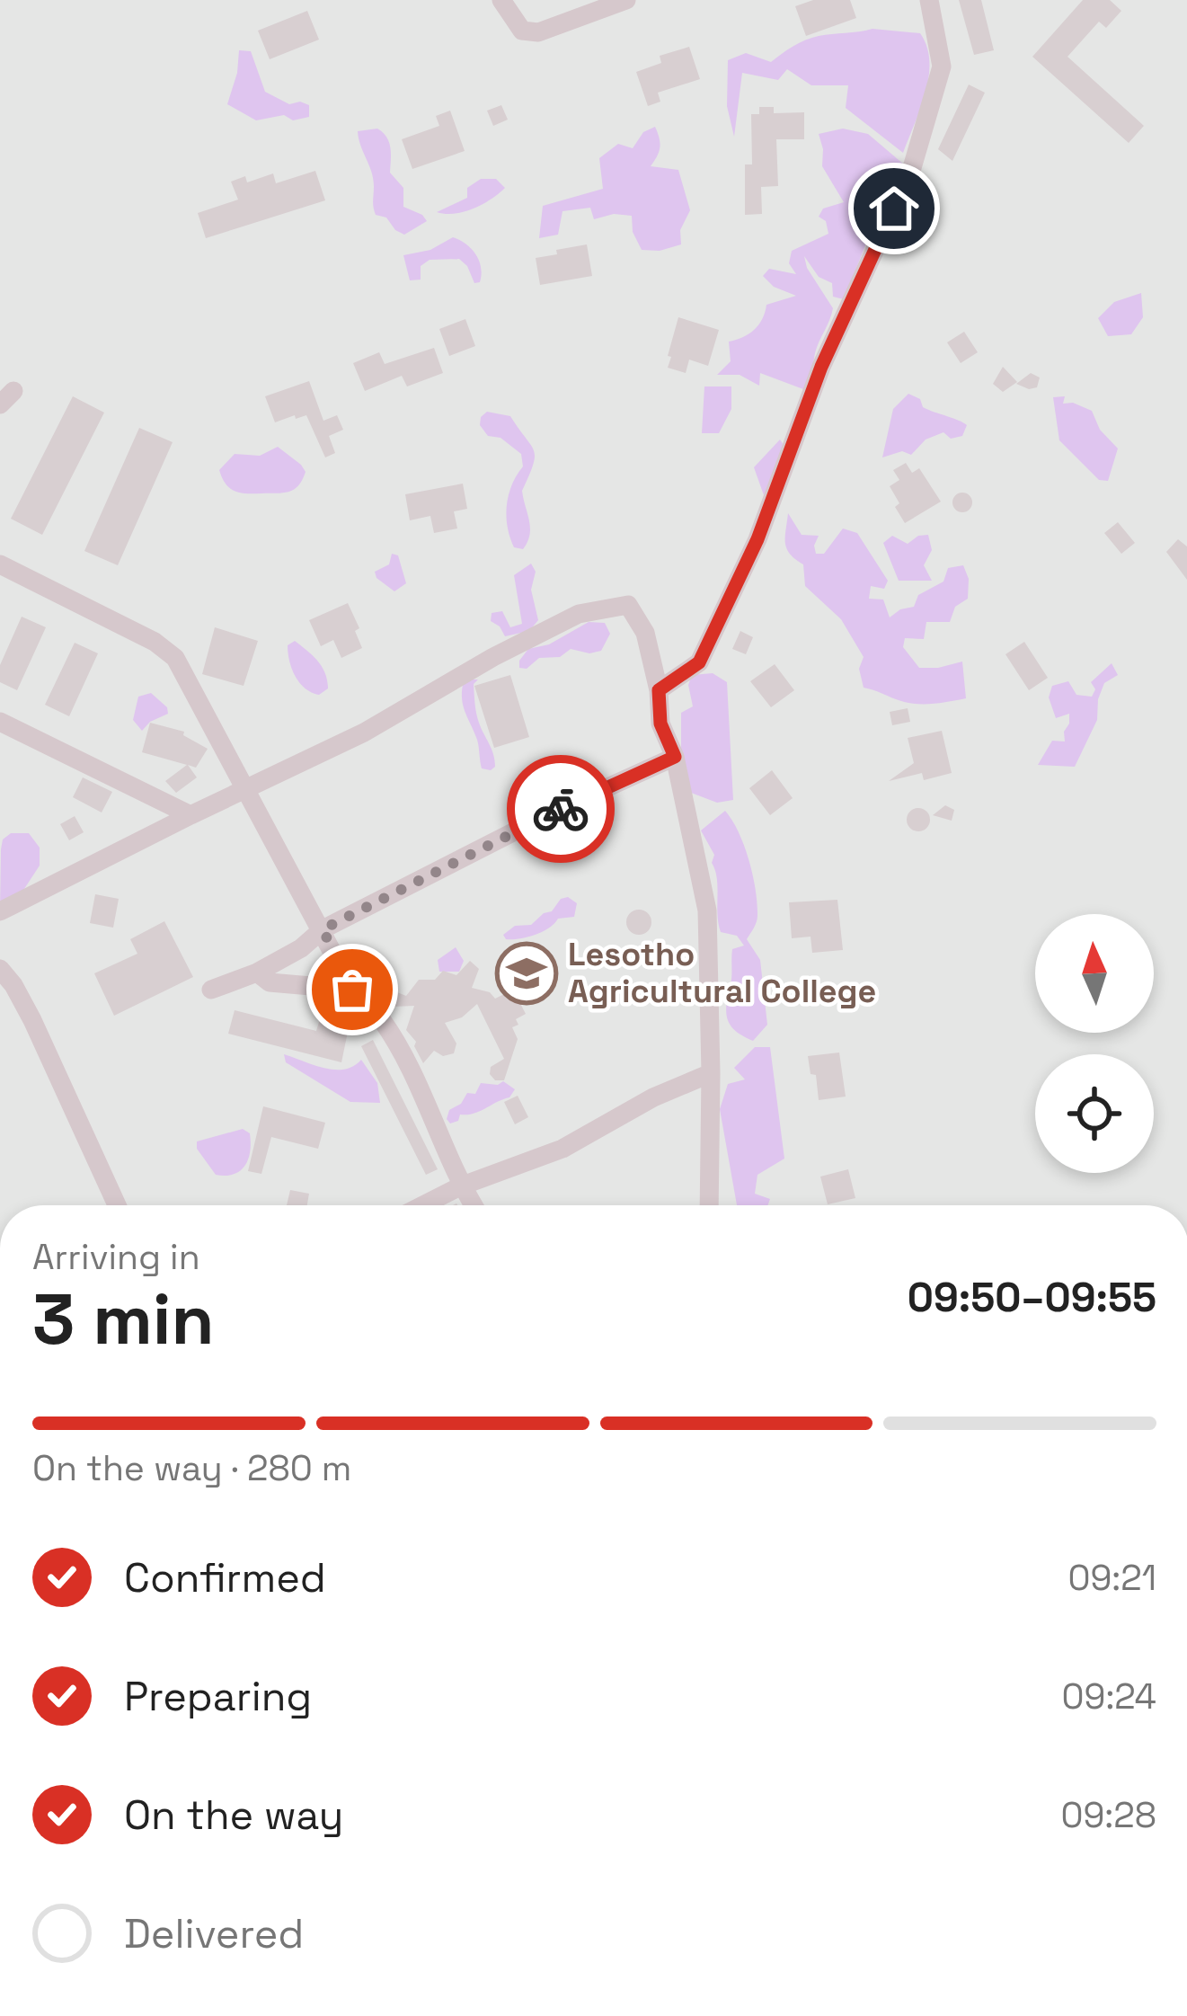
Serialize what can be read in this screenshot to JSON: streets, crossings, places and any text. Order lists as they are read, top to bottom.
{
  "places": {
    "school or university": ["Lesotho Agricultural College"]
  },
  "north": "top",
  "page": {
    "heading": ["3 min", "Arriving in", "09:50–09:55"],
    "bar": "On the way · 280 m",
    "list": [
      ["Confirmed", "09:21"],
      ["Preparing", "09:24"],
      ["On the way", "09:28"],
      "Delivered"
    ]
  }
}
